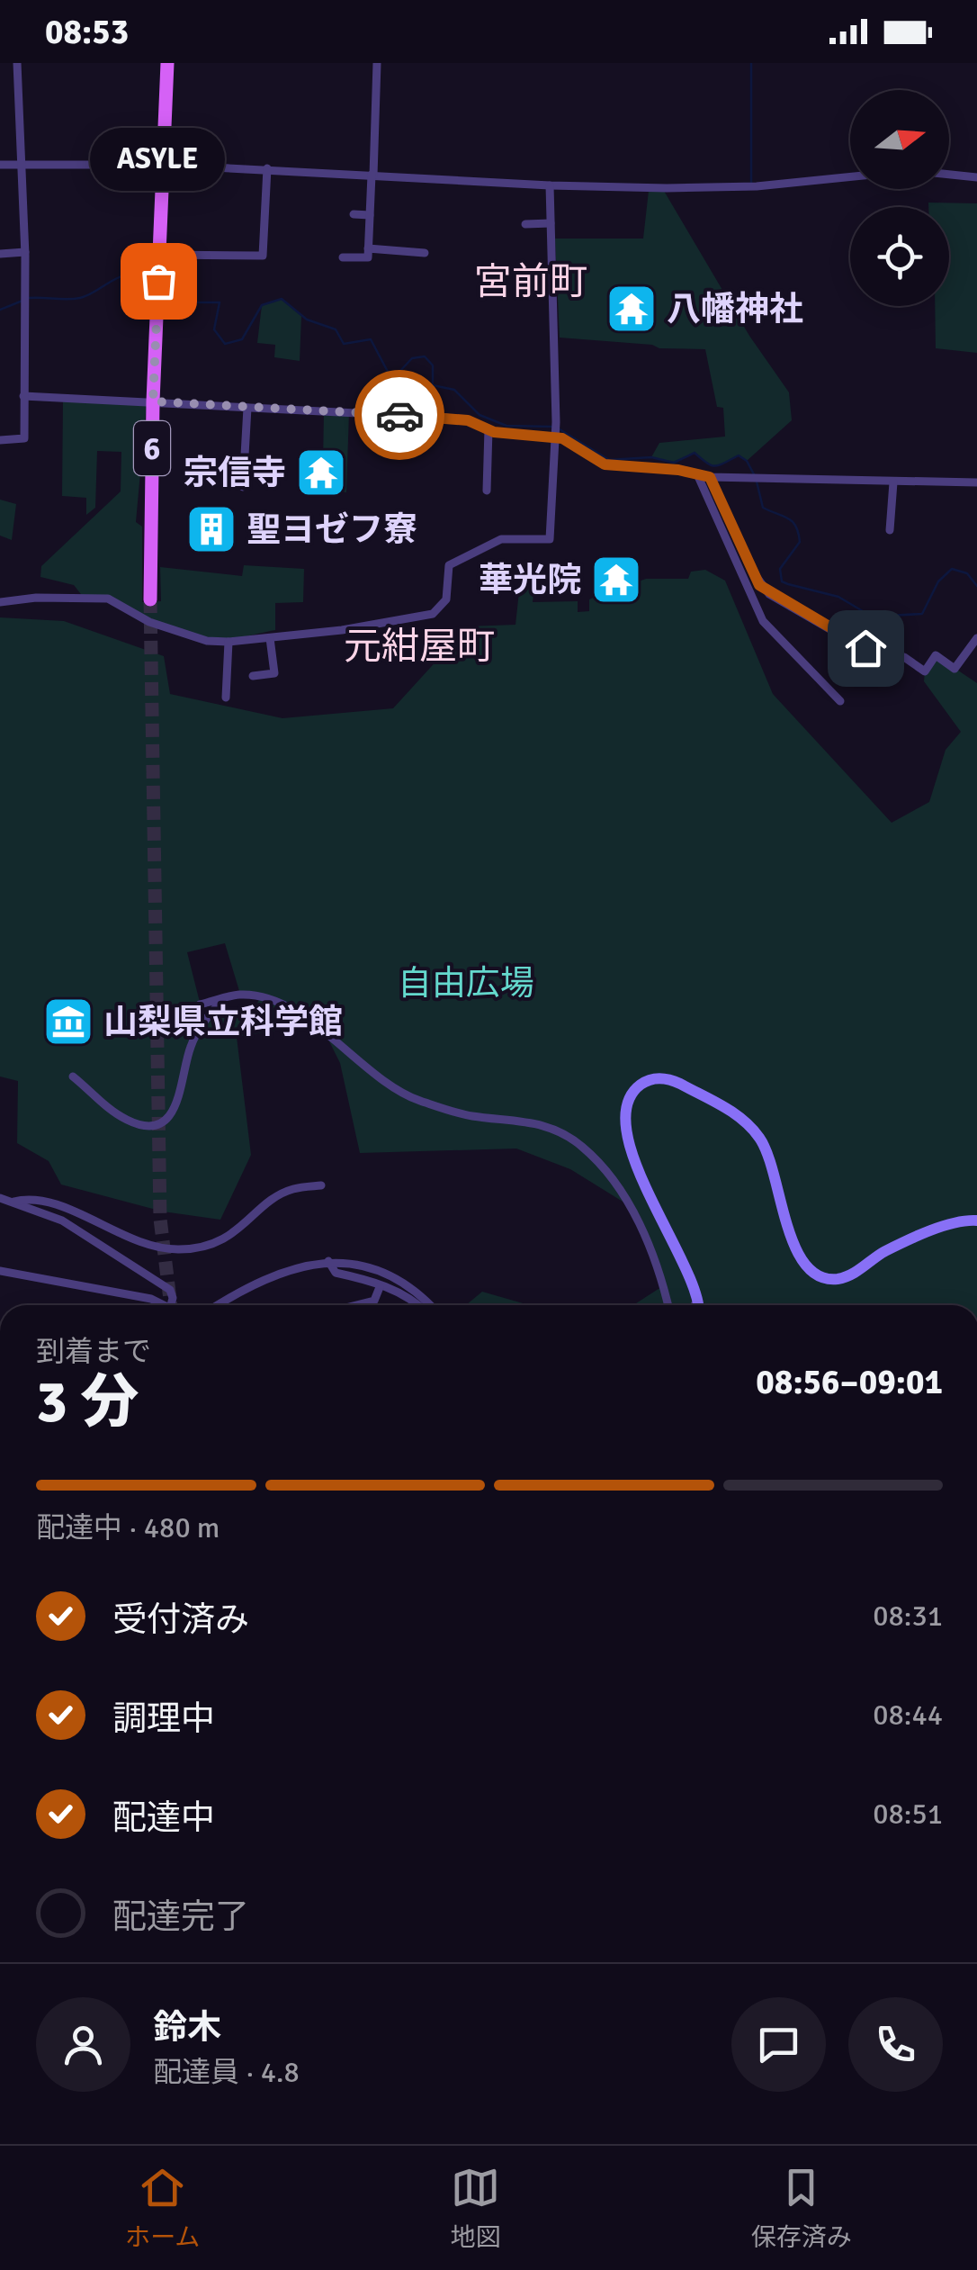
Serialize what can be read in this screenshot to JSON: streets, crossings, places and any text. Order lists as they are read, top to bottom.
{
  "streets": {
    "main road": ["6"]
  },
  "districts": ["宮前町", "元紺屋町"],
  "parks": ["自由広場"],
  "places": {
    "other": ["ASYLE"],
    "temple": ["八幡神社", "宗信寺", "華光院"],
    "building": ["聖ヨゼフ寮"],
    "museum": ["山梨県立科学館"]
  },
  "north": "right",
  "page": {
    "status": "08:53",
    "bubble": "ASYLE",
    "heading": ["3 分", "到着まで", "08:56–09:01"],
    "panel": ["鈴木", "配達員 · 4.8"],
    "bar": "配達中 · 480 m",
    "list": [
      ["受付済み", "08:31"],
      ["調理中", "08:44"],
      ["配達中", "08:51"],
      "配達完了"
    ],
    "tabs": ["ホーム", "地図", "保存済み"]
  }
}
